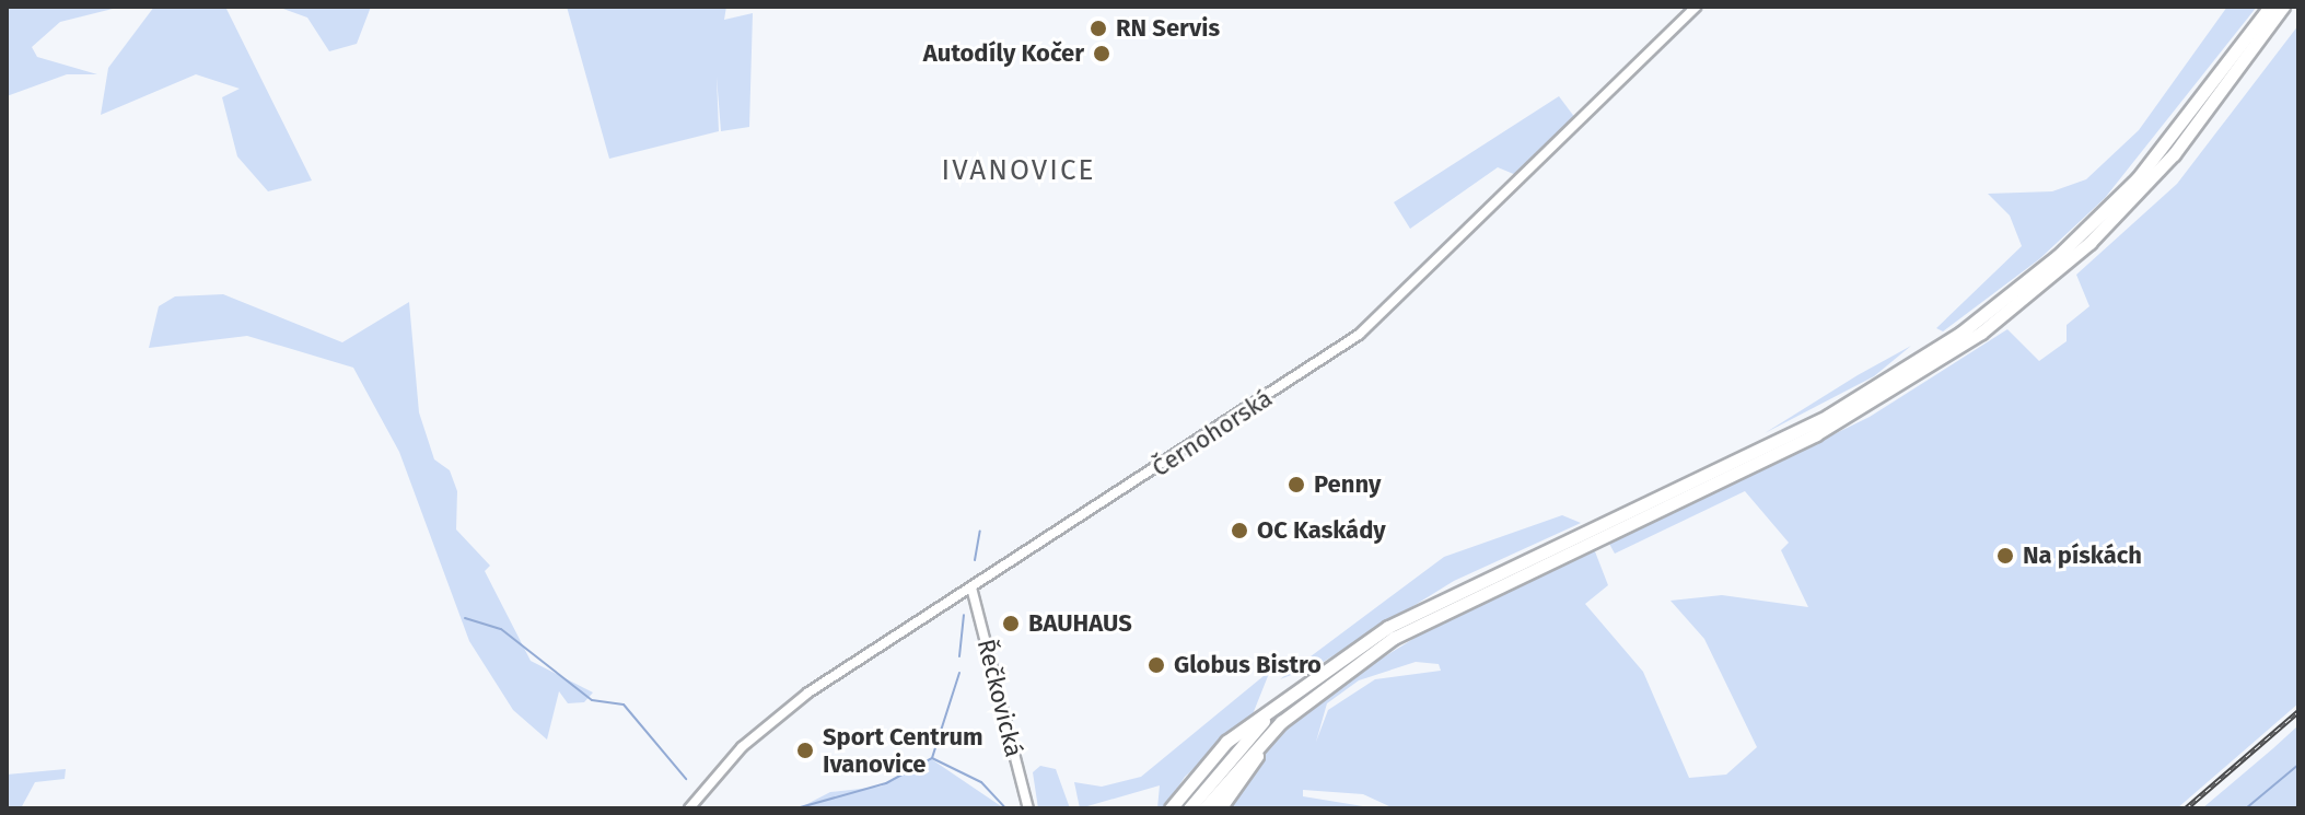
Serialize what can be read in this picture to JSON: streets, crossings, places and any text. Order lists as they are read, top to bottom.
{
  "streets": {
    "street": ["Černohorská", "Řečkovická"]
  },
  "crossings": [
    ["Černohorská", "Řečkovická"]
  ],
  "districts": ["IVANOVICE"],
  "places": [
    "RN Servis",
    "Autodíly Kočer",
    "Penny",
    "OC Kaskády",
    "Na pískách",
    "BAUHAUS",
    "Globus Bistro",
    "Sport Centrum Ivanovice"
  ]
}
